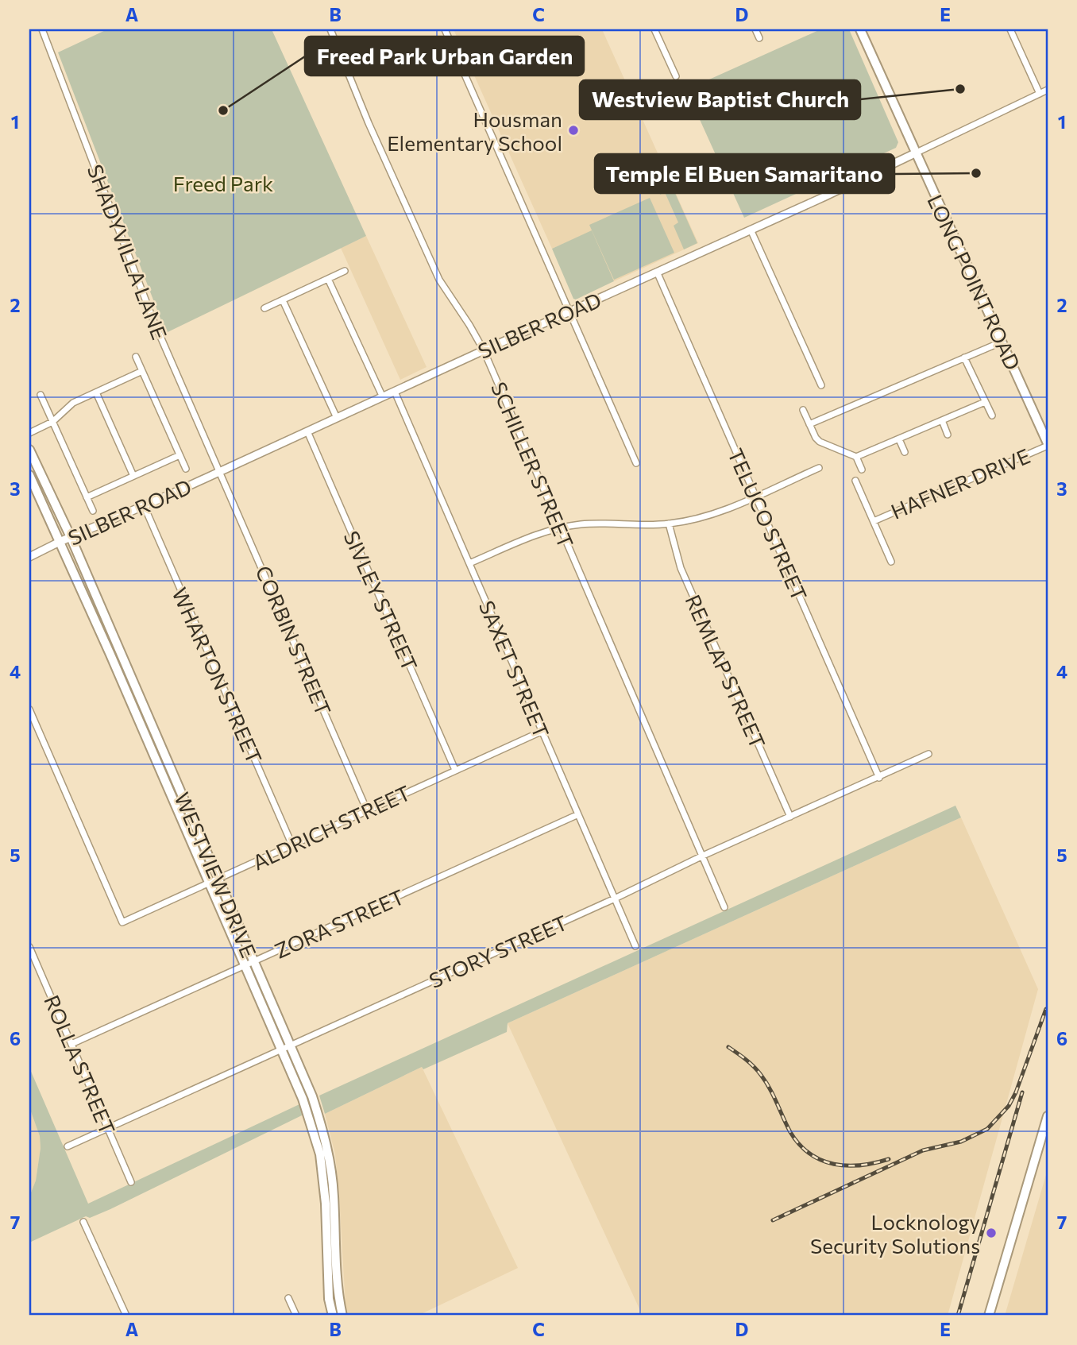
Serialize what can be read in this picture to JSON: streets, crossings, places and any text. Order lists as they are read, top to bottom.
{
  "streets": {
    "main road": ["LONG POINT ROAD", "WESTVIEW DRIVE"],
    "street": [
      "SHADYVILLA LANE",
      "SILBER ROAD",
      "SCHILLER STREET",
      "HAFNER DRIVE",
      "TELUCO STREET",
      "SIVLEY STREET",
      "CORBIN STREET",
      "SAXET STREET",
      "REMLAP STREET",
      "WHARTON STREET",
      "ALDRICH STREET",
      "ZORA STREET",
      "STORY STREET",
      "ROLLA STREET"
    ]
  },
  "crossings": [
    ["SHADYVILLA LANE", "SILBER ROAD"],
    ["SHADYVILLA LANE", "CORBIN STREET"],
    ["LONG POINT ROAD", "SILBER ROAD"],
    ["LONG POINT ROAD", "HAFNER DRIVE"],
    ["SILBER ROAD", "SCHILLER STREET"],
    ["SILBER ROAD", "TELUCO STREET"],
    ["SILBER ROAD", "SIVLEY STREET"],
    ["SILBER ROAD", "CORBIN STREET"],
    ["SILBER ROAD", "SAXET STREET"],
    ["SILBER ROAD", "WHARTON STREET"],
    ["SILBER ROAD", "WESTVIEW DRIVE"],
    ["SCHILLER STREET", "STORY STREET"],
    ["TELUCO STREET", "STORY STREET"],
    ["SIVLEY STREET", "ALDRICH STREET"],
    ["CORBIN STREET", "ALDRICH STREET"],
    ["SAXET STREET", "ALDRICH STREET"],
    ["SAXET STREET", "ZORA STREET"],
    ["SAXET STREET", "STORY STREET"],
    ["REMLAP STREET", "STORY STREET"],
    ["WHARTON STREET", "ALDRICH STREET"],
    ["ALDRICH STREET", "WESTVIEW DRIVE"],
    ["WESTVIEW DRIVE", "ZORA STREET"],
    ["WESTVIEW DRIVE", "STORY STREET"],
    ["ZORA STREET", "ROLLA STREET"],
    ["STORY STREET", "ROLLA STREET"]
  ],
  "parks": ["Freed Park"],
  "places": [
    "Westview Baptist Church",
    "Freed Park Urban Garden",
    "Housman Elementary School",
    "Temple El Buen Samaritano",
    "Locknology Security Solutions"
  ],
  "grid": {
    "columns": [
      "A",
      "B",
      "C",
      "D",
      "E"
    ],
    "rows": [
      "1",
      "2",
      "3",
      "4",
      "5",
      "6",
      "7"
    ]
  }
}
